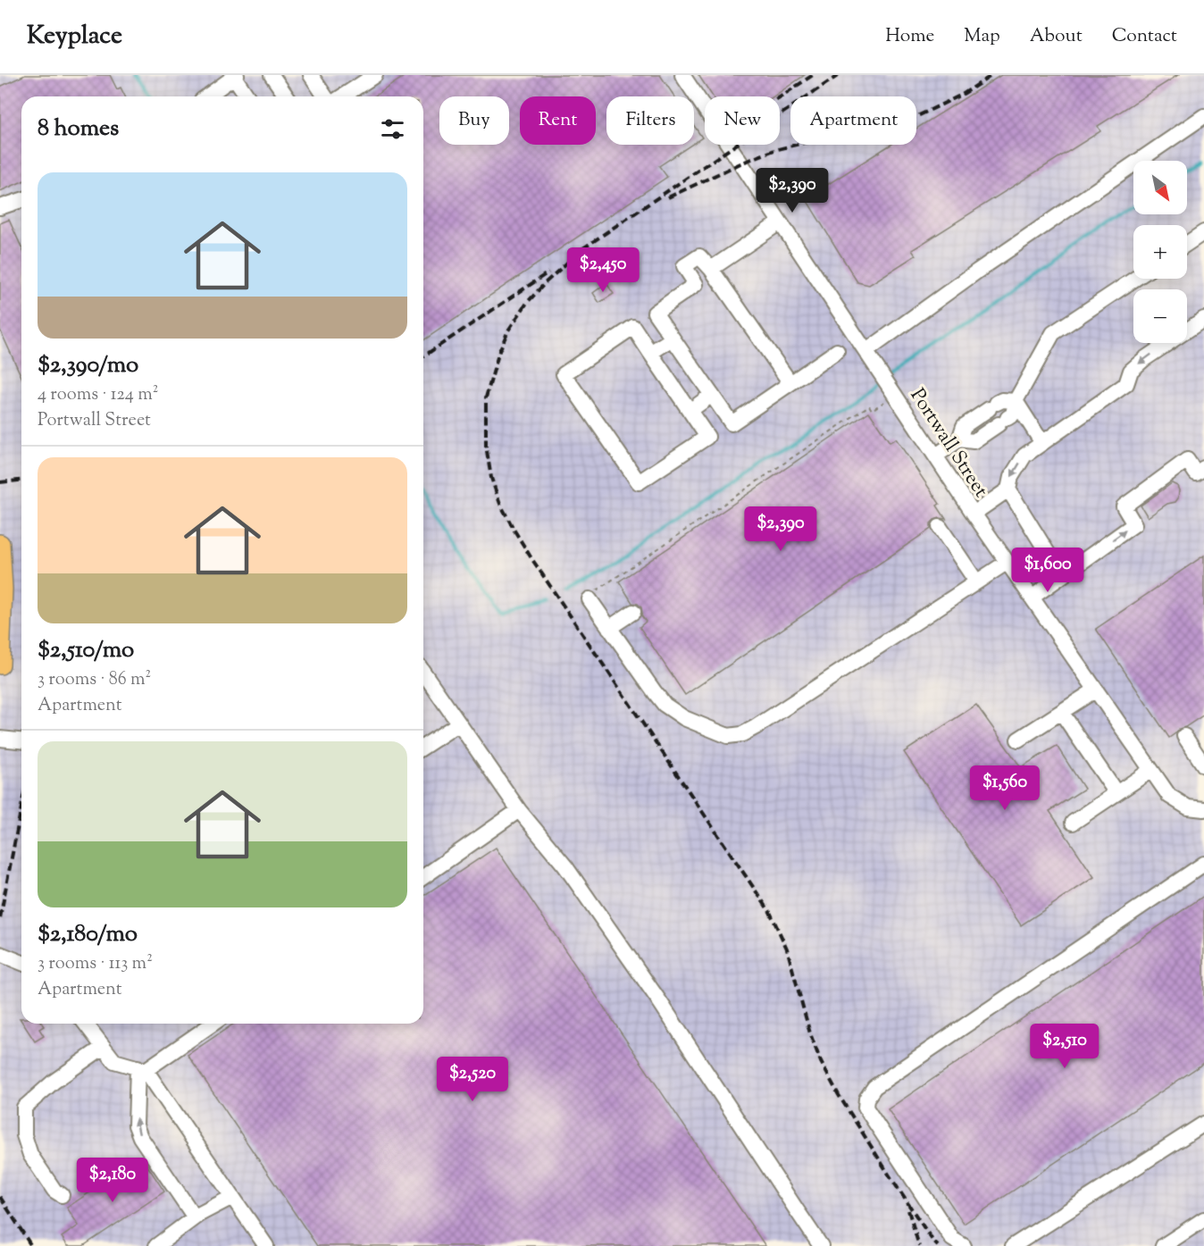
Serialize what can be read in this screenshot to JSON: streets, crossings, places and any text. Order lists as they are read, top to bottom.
{
  "streets": {
    "street": ["Portwall Street"]
  },
  "north": "bottom right",
  "page": {
    "header": "Keyplace",
    "nav": [
      "Home",
      "Map",
      "About",
      "Contact"
    ],
    "chip": [
      "Buy",
      "Rent",
      "Filters",
      "New",
      "Apartment"
    ],
    "heading": "8 homes",
    "map_buttons": ["+", "−"],
    "list": [
      {
        "name": "$2,390/mo",
        "note": "4 rooms · 124 m² · Portwall Street"
      },
      {
        "name": "$2,510/mo",
        "note": "3 rooms · 86 m² · Apartment"
      },
      {
        "name": "$2,180/mo",
        "note": "3 rooms · 113 m² · Apartment"
      }
    ],
    "price": [
      "$2,390",
      "$2,450",
      "$2,390",
      "$1,600",
      "$1,560",
      "$2,510",
      "$2,520",
      "$2,180"
    ]
  }
}
